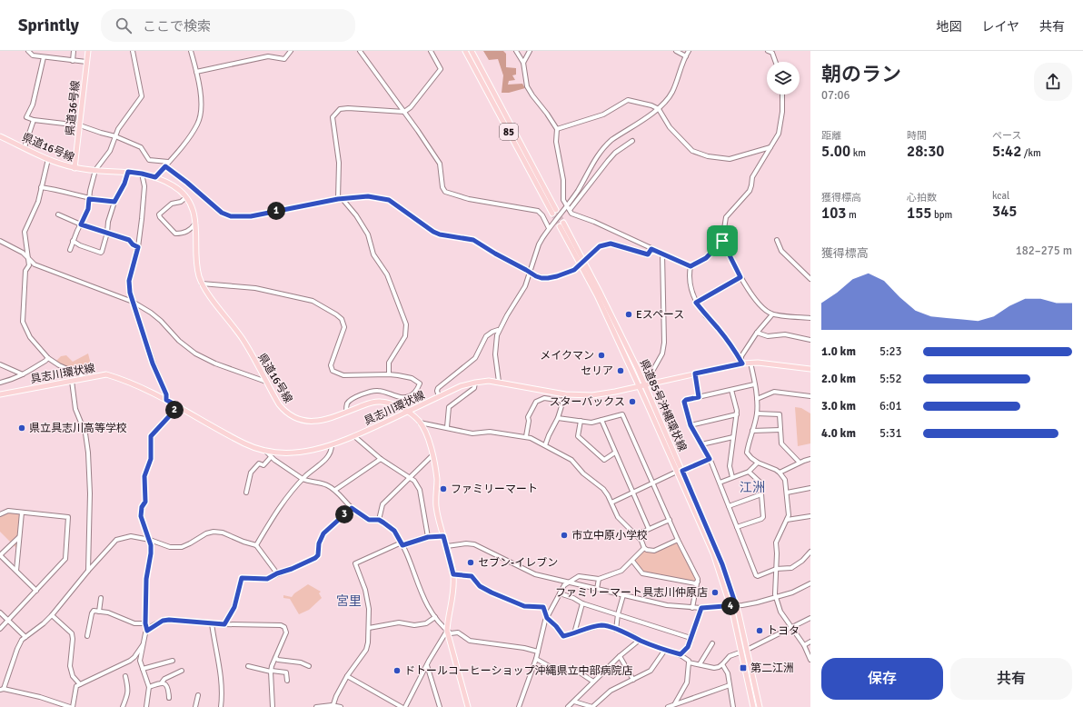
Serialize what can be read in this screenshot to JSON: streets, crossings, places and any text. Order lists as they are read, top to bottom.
{
  "streets": {
    "main road": [
      "県道36号線",
      "85",
      "県道16号線",
      "具志川環状線",
      "県道85号沖縄環状線"
    ]
  },
  "crossings": [
    ["県道36号線", "県道16号線"],
    ["県道16号線", "具志川環状線"],
    ["具志川環状線", "県道85号沖縄環状線"]
  ],
  "districts": ["江洲", "宮里"],
  "places": {
    "other": [
      "Eスペース",
      "メイクマン",
      "セリア",
      "スターバックス",
      "県立具志川高等学校",
      "ファミリーマート",
      "市立中原小学校",
      "セブン-イレブン",
      "ファミリーマート具志川仲原店",
      "トヨタ",
      "ドトールコーヒーショップ沖縄県立中部病院店"
    ],
    "transit": ["第二江洲"]
  },
  "page": {
    "header": "Sprintly",
    "search": "ここで検索",
    "nav": ["地図", "レイヤ", "共有"],
    "heading": ["朝のラン", "07:06"],
    "stats": [
      ["距離", "5.00 km"],
      ["時間", "28:30"],
      ["ペース", "5:42 /km"],
      ["獲得標高", "103 m"],
      ["心拍数", "155 bpm"],
      ["kcal", "345"]
    ],
    "pins": [
      "1",
      "2",
      "3",
      "4"
    ],
    "chart": ["獲得標高", "182–275 m"],
    "list": [
      {
        "name": "1.0 km",
        "note": "5:23"
      },
      {
        "name": "2.0 km",
        "note": "5:52"
      },
      {
        "name": "3.0 km",
        "note": "6:01"
      },
      {
        "name": "4.0 km",
        "note": "5:31"
      }
    ],
    "buttons": ["保存", "共有"]
  }
}
